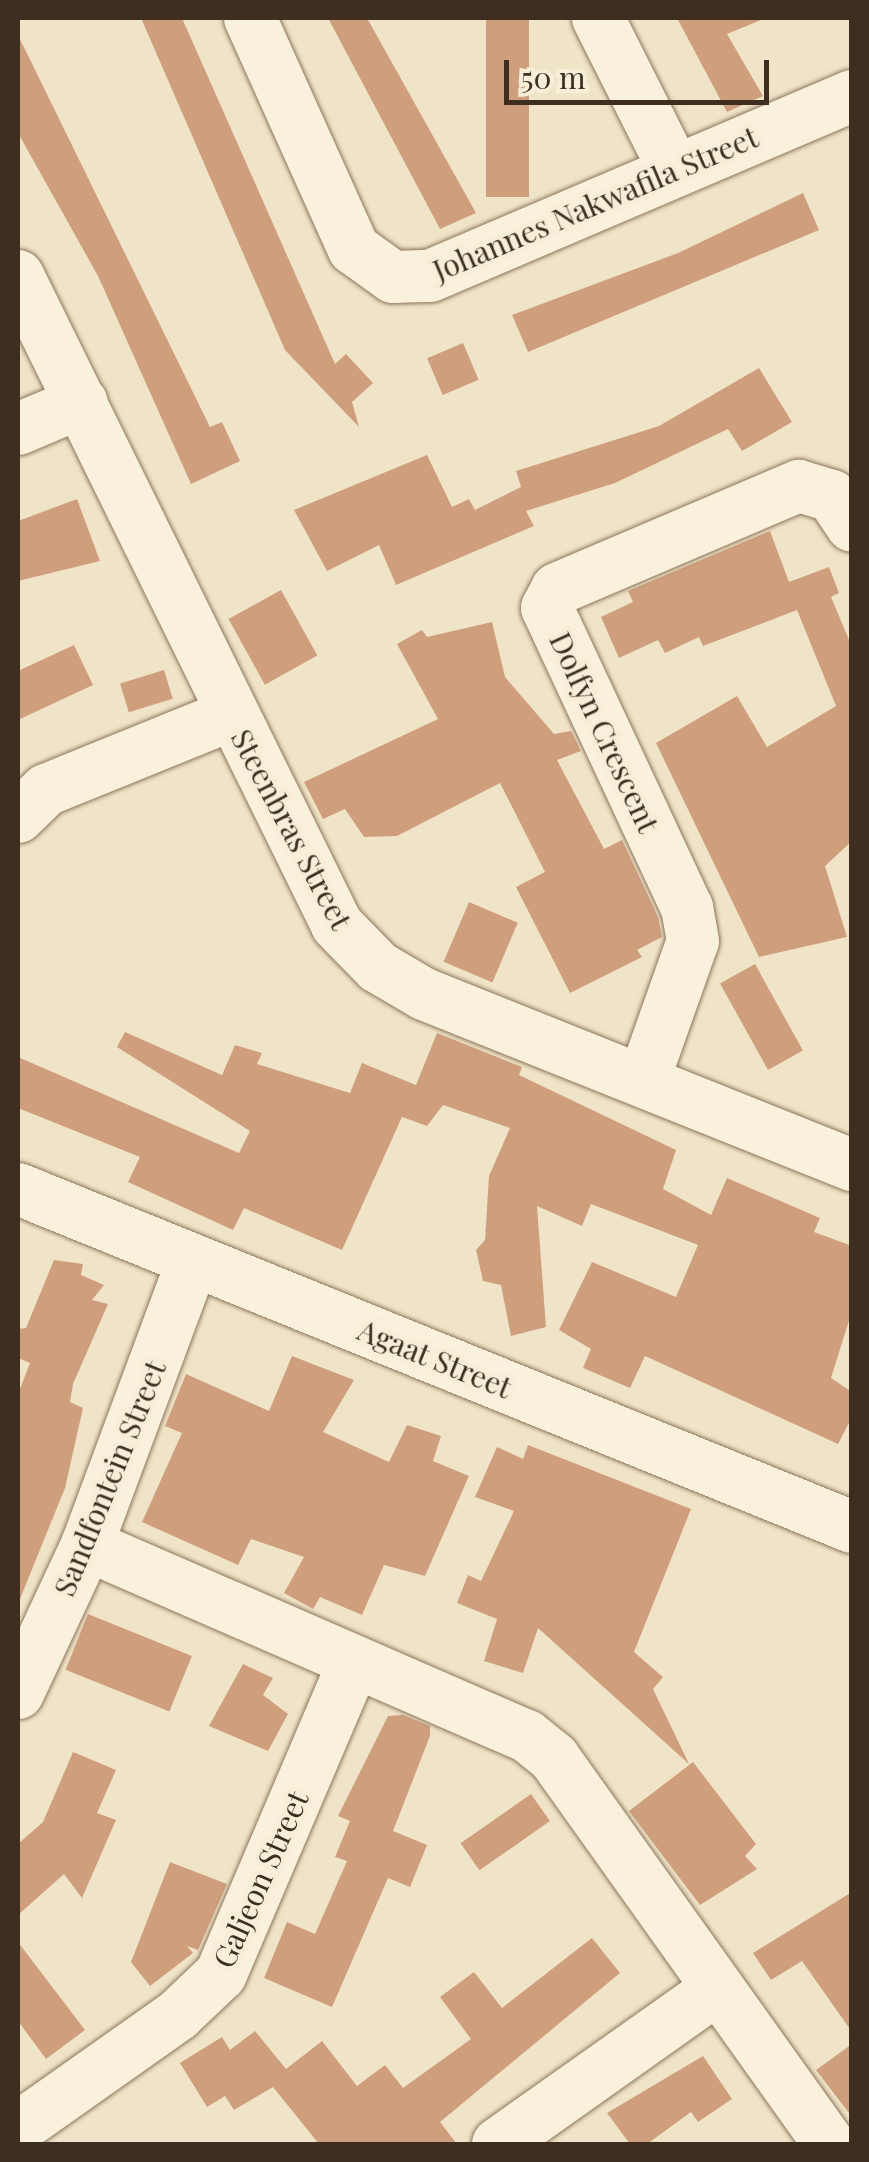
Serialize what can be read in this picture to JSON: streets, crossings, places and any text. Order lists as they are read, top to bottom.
{
  "streets": {
    "street": [
      "Johannes Nakwafila Street",
      "Dolfyn Crescent",
      "Steenbras Street",
      "Agaat Street",
      "Sandfontein Street",
      "Galjeon Street"
    ]
  },
  "crossings": [
    ["Dolfyn Crescent", "Steenbras Street"],
    ["Agaat Street", "Sandfontein Street"]
  ],
  "scale_bar": "50 m"
}
